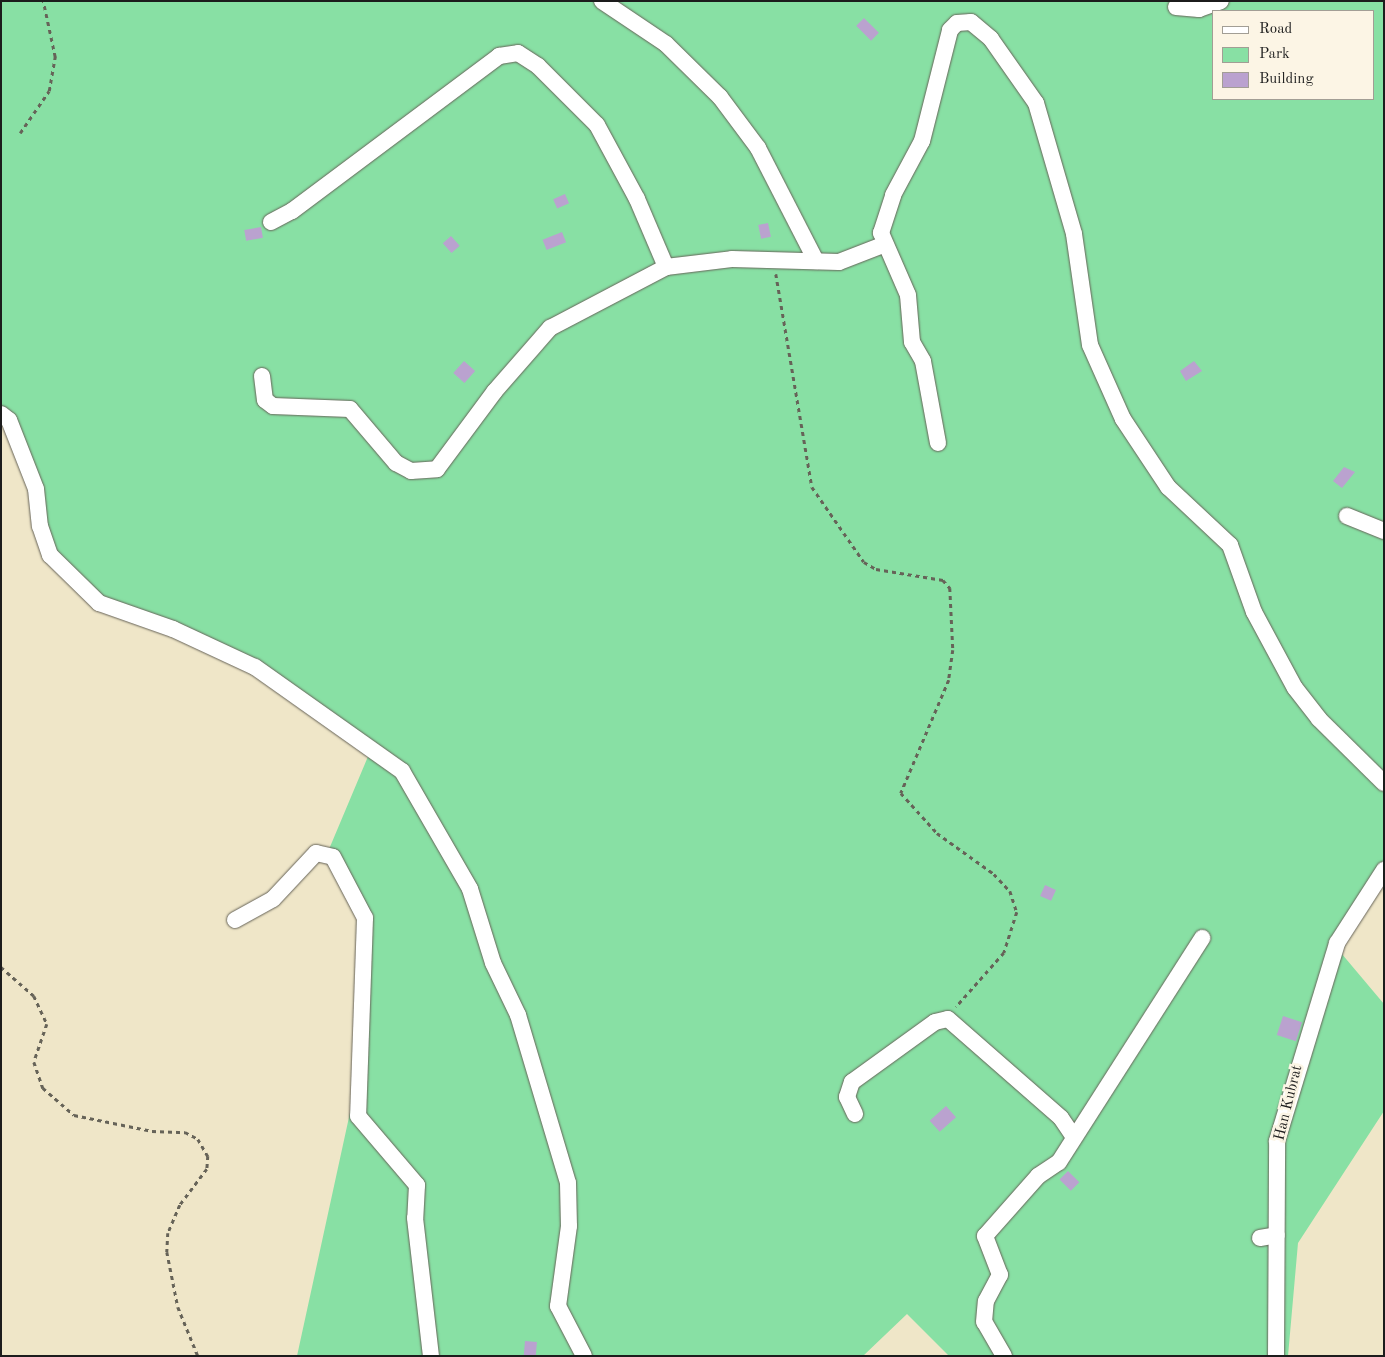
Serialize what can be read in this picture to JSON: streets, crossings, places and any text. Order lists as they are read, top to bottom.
{
  "streets": {
    "street": ["Han Kubrat"]
  },
  "legend": ["Road", "Park", "Building"]
}
